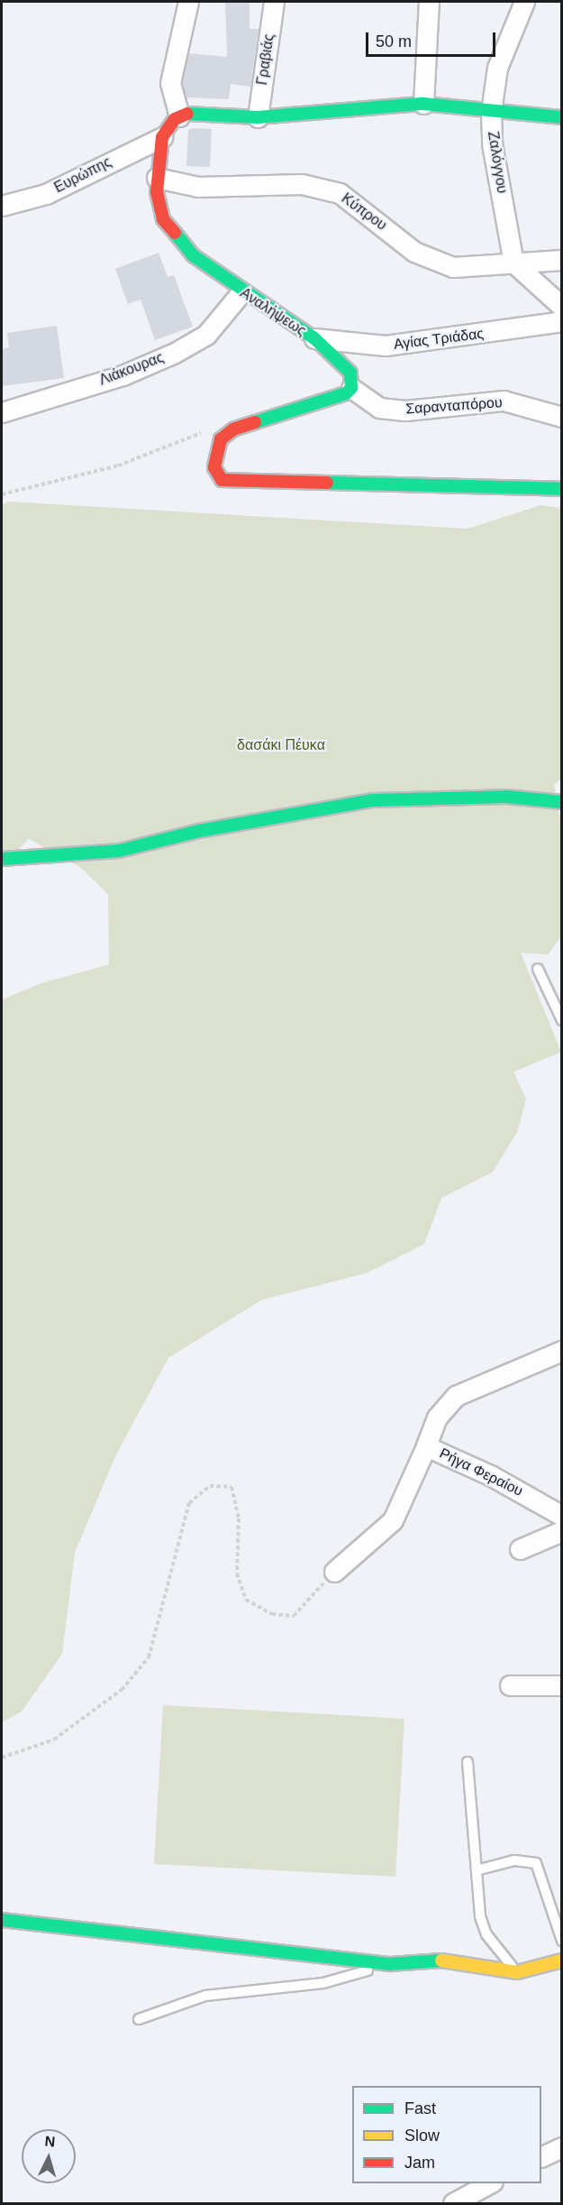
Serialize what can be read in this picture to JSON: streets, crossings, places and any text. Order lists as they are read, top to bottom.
{
  "streets": {
    "street": [
      "Γραβιάς",
      "Ζαλόγγου",
      "Ευρώπης",
      "Κύπρου",
      "Αναλήψεως",
      "Αγίας Τριάδας",
      "Λιάκουρας",
      "Σαρανταπόρου",
      "Ρήγα Φεραίου"
    ]
  },
  "crossings": [
    ["Ζαλόγγου", "Κύπρου"],
    ["Ευρώπης", "Αναλήψεως"],
    ["Κύπρου", "Αναλήψεως"],
    ["Αναλήψεως", "Αγίας Τριάδας"],
    ["Αναλήψεως", "Λιάκουρας"],
    ["Αναλήψεως", "Σαρανταπόρου"]
  ],
  "parks": ["δασάκι Πέυκα"],
  "legend": ["Fast", "Slow", "Jam"],
  "scale_bar": "50 m",
  "north": "top"
}
